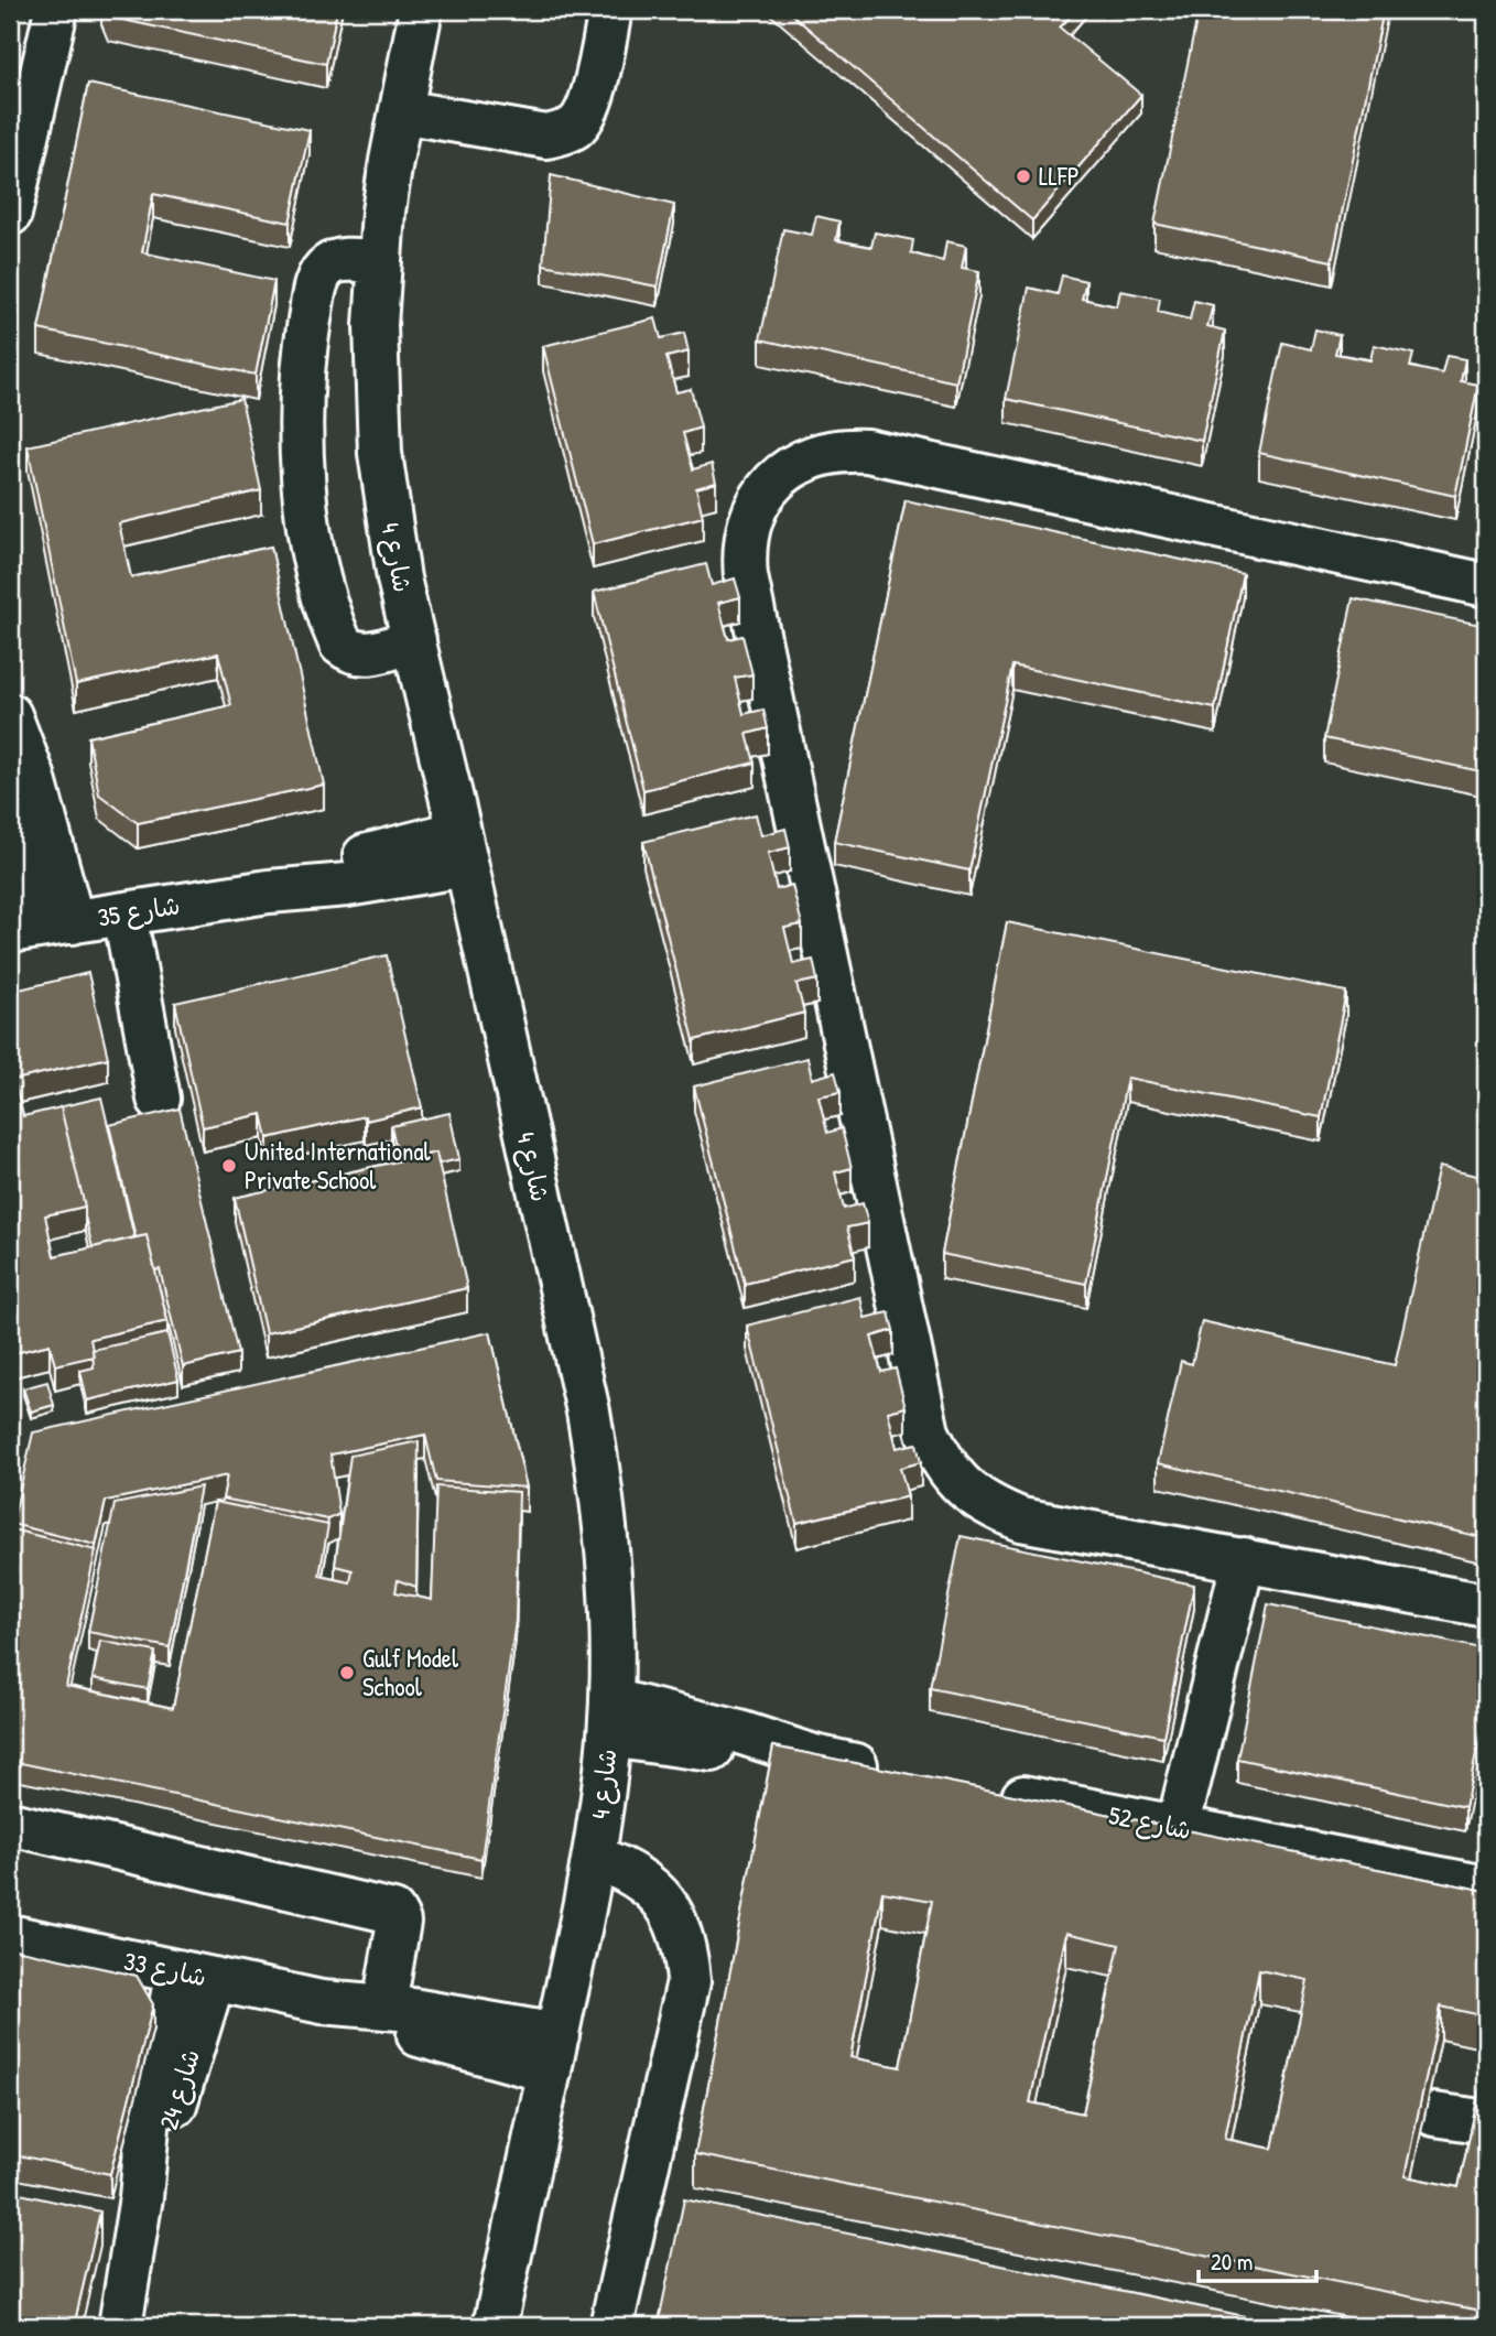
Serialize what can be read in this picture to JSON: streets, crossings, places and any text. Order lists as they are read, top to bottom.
{
  "streets": {
    "street": [
      "شارع 4",
      "شارع 35",
      "شارع 52",
      "شارع 33",
      "شارع 24"
    ]
  },
  "crossings": [
    ["شارع 4", "شارع 35"],
    ["شارع 4", "شارع 33"],
    ["شارع 33", "شارع 24"]
  ],
  "places": ["LLFP", "United International Private School", "Gulf Model School"],
  "scale_bar": "20 m"
}
